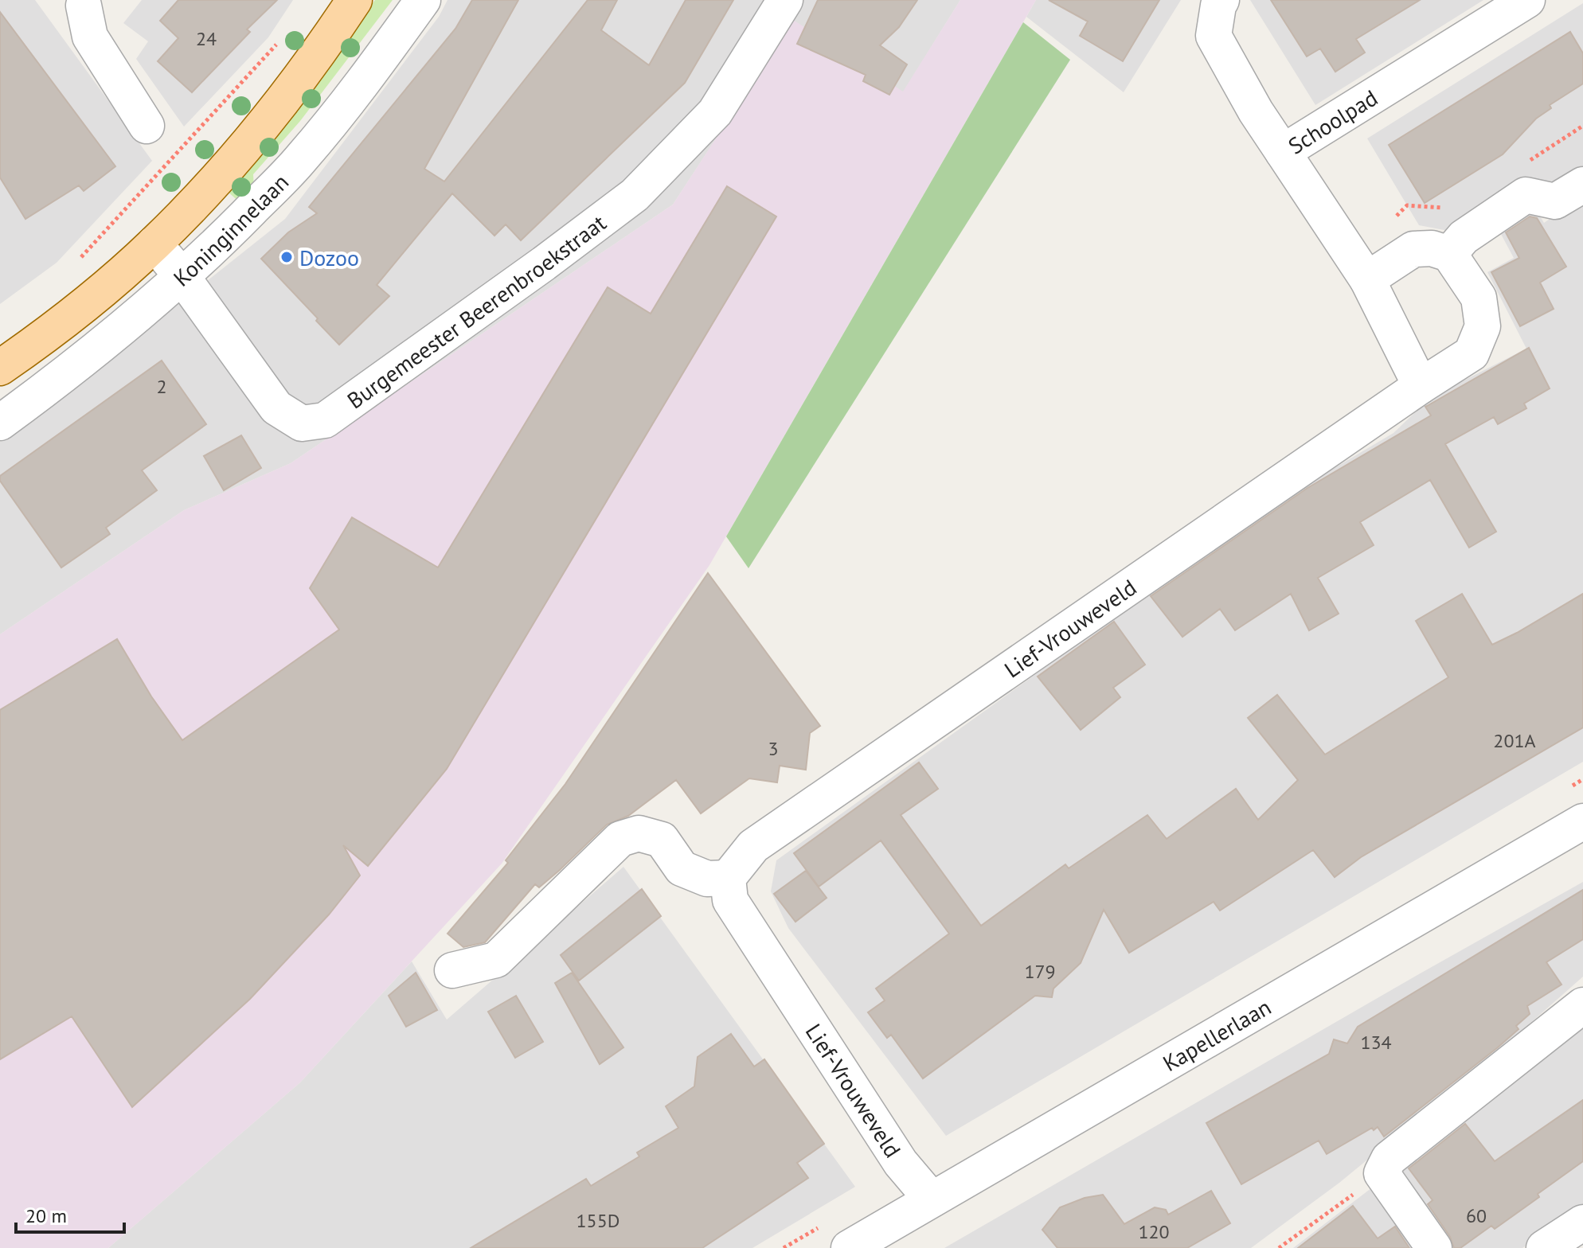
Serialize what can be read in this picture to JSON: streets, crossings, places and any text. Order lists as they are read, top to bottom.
{
  "streets": {
    "main road": ["Koninginnelaan"],
    "street": [
      "Schoolpad",
      "Burgemeester Beerenbroekstraat",
      "Lief-Vrouweveld",
      "Kapellerlaan"
    ]
  },
  "crossings": [
    ["Koninginnelaan", "Burgemeester Beerenbroekstraat"],
    ["Lief-Vrouweveld", "Kapellerlaan"]
  ],
  "places": ["Dozoo"],
  "house_numbers": [
    "24",
    "2",
    "201A",
    "3",
    "179",
    "134",
    "60",
    "155D",
    "120"
  ],
  "scale_bar": "20 m"
}
